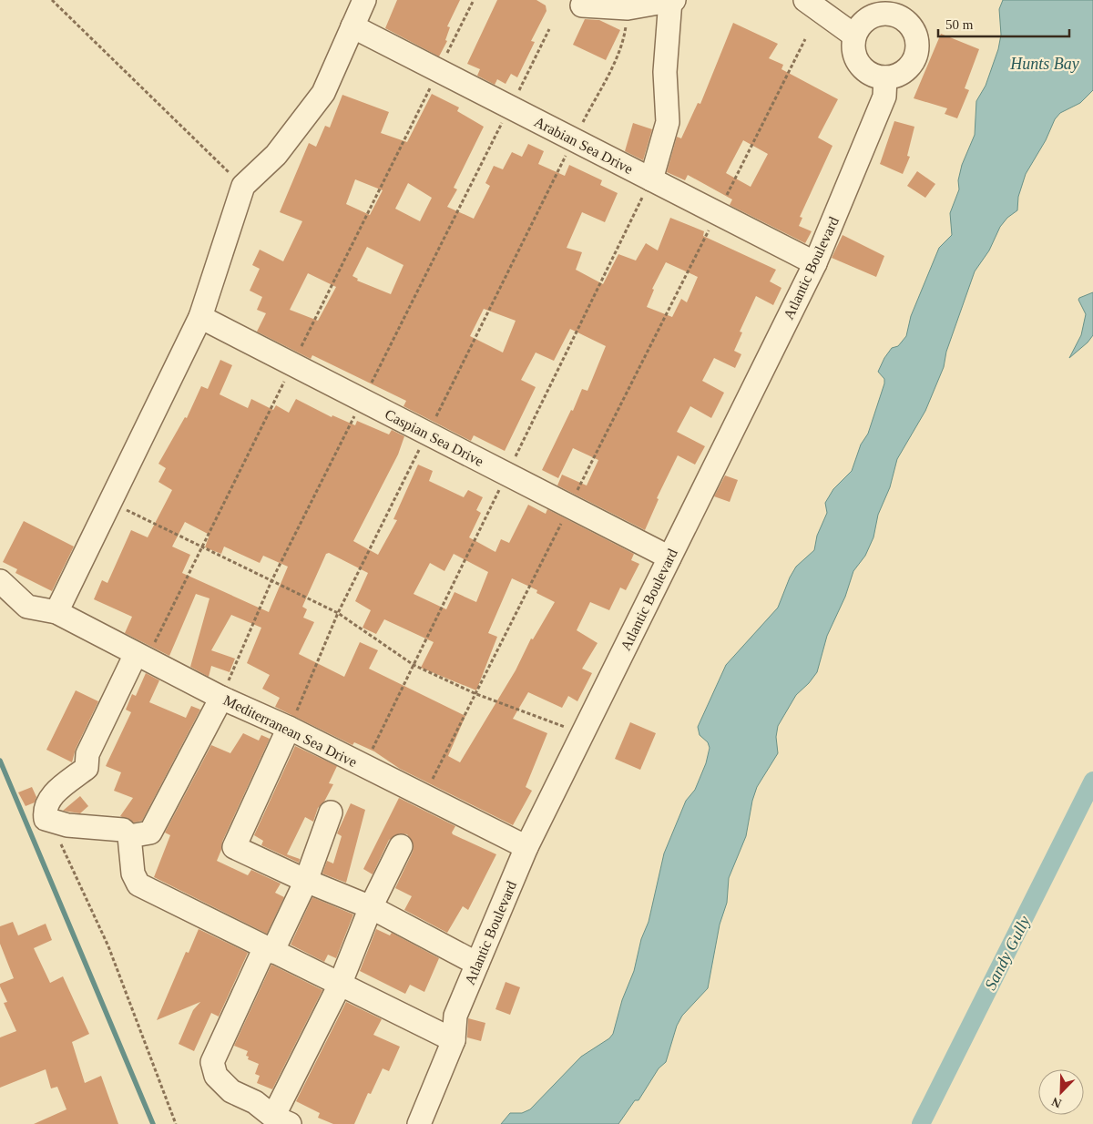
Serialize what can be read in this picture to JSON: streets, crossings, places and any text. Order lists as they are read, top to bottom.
{
  "streets": {
    "street": [
      "Arabian Sea Drive",
      "Atlantic Boulevard",
      "Caspian Sea Drive",
      "Mediterranean Sea Drive"
    ]
  },
  "crossings": [
    ["Arabian Sea Drive", "Atlantic Boulevard"],
    ["Atlantic Boulevard", "Caspian Sea Drive"],
    ["Atlantic Boulevard", "Mediterranean Sea Drive"]
  ],
  "water": ["Hunts Bay", "Sandy Gully"],
  "scale_bar": "50 m",
  "north": "bottom left"
}
